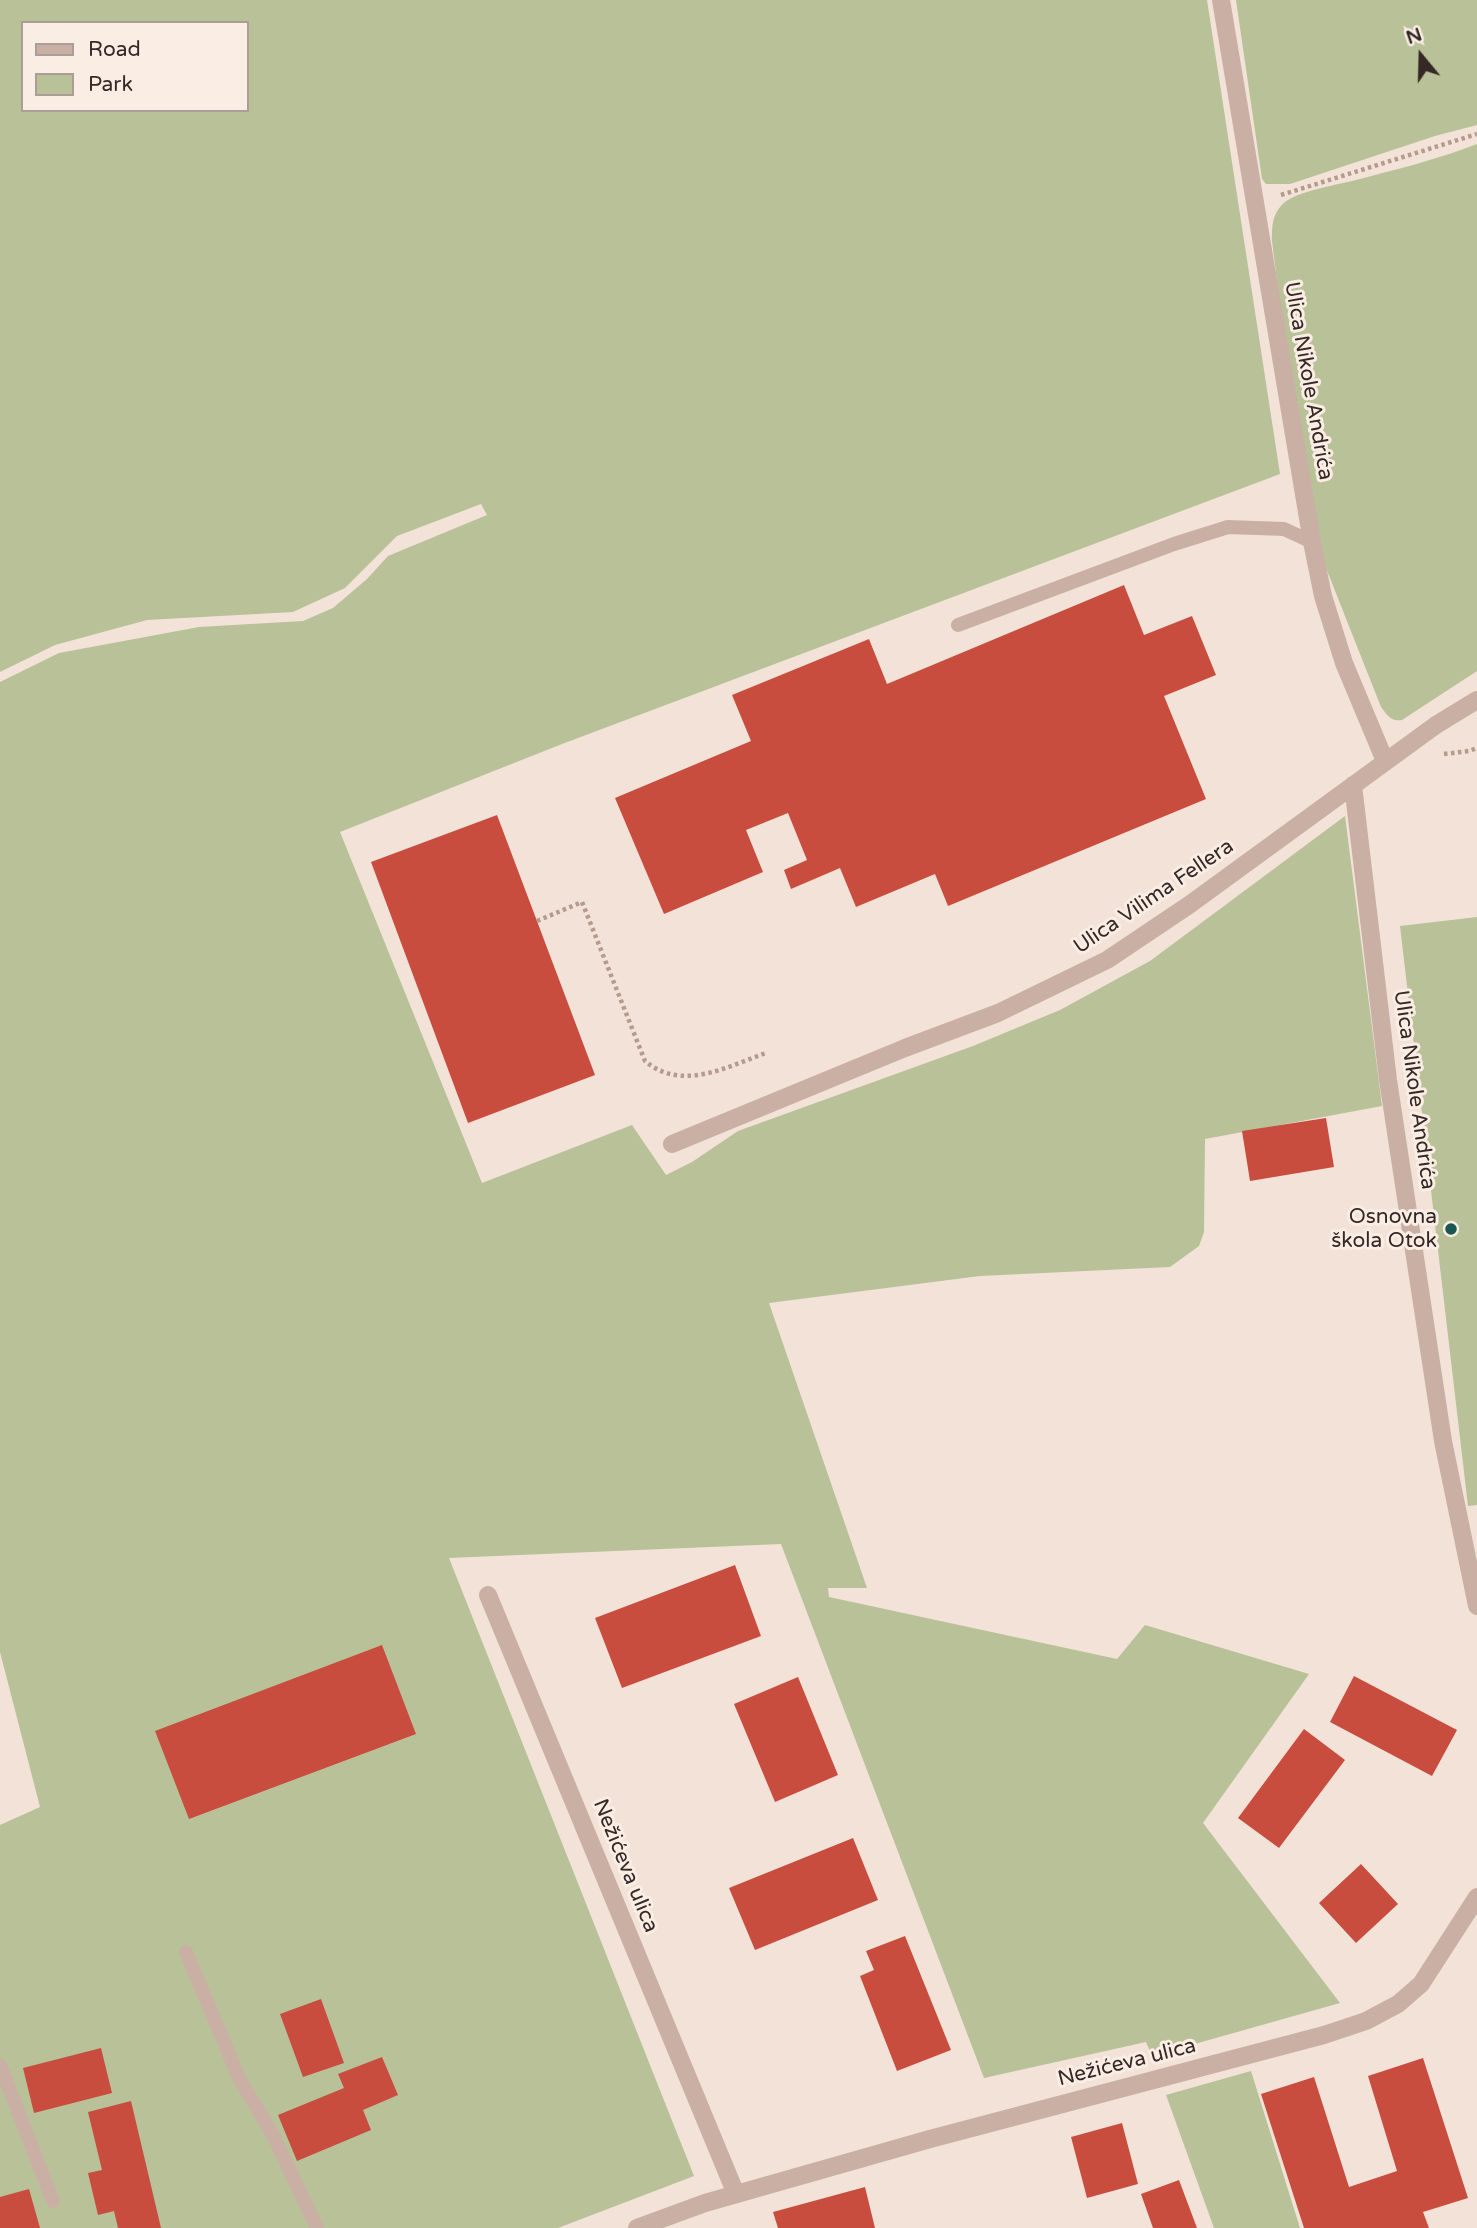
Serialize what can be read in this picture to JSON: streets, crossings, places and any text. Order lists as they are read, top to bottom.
{
  "streets": {
    "street": ["Ulica Nikole Andrića", "Ulica Vilima Fellera", "Nežićeva ulica"]
  },
  "crossings": [
    ["Ulica Nikole Andrića", "Ulica Vilima Fellera"]
  ],
  "places": ["Osnovna škola Otok"],
  "legend": ["Road", "Park"],
  "north": "top"
}
